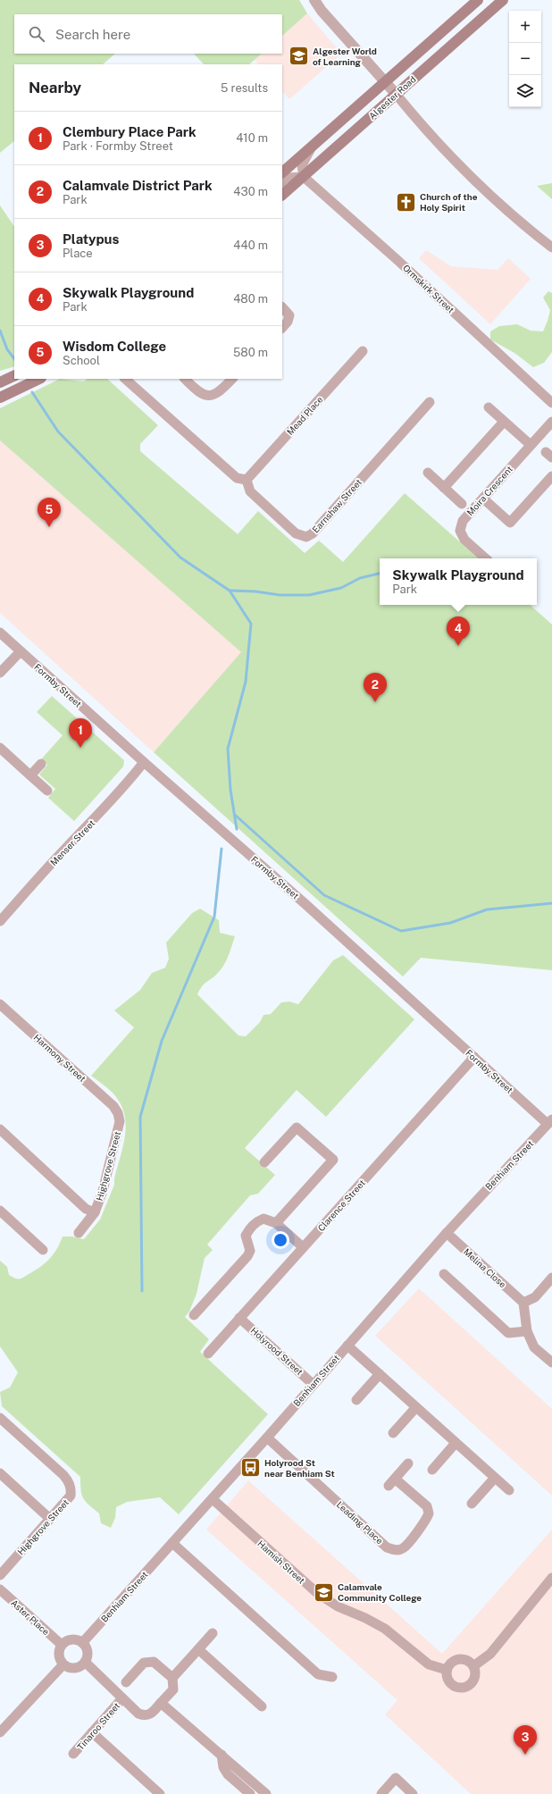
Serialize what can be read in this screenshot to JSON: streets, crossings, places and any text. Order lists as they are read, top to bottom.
{
  "streets": {
    "main road": ["Algester Road"],
    "street": [
      "Ormskirk Street",
      "Mead Place",
      "Moira Crescent",
      "Earnshaw Street",
      "Formby Street",
      "Menser Street",
      "Harmony Street",
      "Benhiam Street",
      "Highgrove Street",
      "Clarence Street",
      "Melina Close",
      "Holyrood Street",
      "Leading Place",
      "Hamish Street",
      "Aster Place",
      "Tinaroo Street"
    ]
  },
  "crossings": [
    ["Algester Road", "Ormskirk Street"],
    ["Mead Place", "Earnshaw Street"],
    ["Formby Street", "Menser Street"],
    ["Formby Street", "Benhiam Street"],
    ["Formby Street", "Clarence Street"],
    ["Harmony Street", "Highgrove Street"],
    ["Benhiam Street", "Melina Close"],
    ["Benhiam Street", "Holyrood Street"],
    ["Benhiam Street", "Leading Place"],
    ["Benhiam Street", "Hamish Street"],
    ["Benhiam Street", "Aster Place"],
    ["Clarence Street", "Holyrood Street"]
  ],
  "places": {
    "school or university": ["Algester World of Learning", "Calamvale Community College"],
    "church": ["Church of the Holy Spirit"],
    "bus stop": ["Holyrood St near Benhiam St"]
  },
  "page": {
    "map_buttons": ["+", "−"],
    "search": "Search here",
    "heading": ["Nearby", "5 results"],
    "list": [
      {
        "mark": "1",
        "name": "Clembury Place Park",
        "note": "Park · Formby Street",
        "value": "410 m"
      },
      {
        "mark": "2",
        "name": "Calamvale District Park",
        "note": "Park",
        "value": "430 m"
      },
      {
        "mark": "3",
        "name": "Platypus",
        "note": "Place",
        "value": "440 m"
      },
      {
        "mark": "4",
        "name": "Skywalk Playground",
        "note": "Park",
        "value": "480 m"
      },
      {
        "mark": "5",
        "name": "Wisdom College",
        "note": "School",
        "value": "580 m"
      }
    ],
    "pins": [
      "5",
      "4",
      "2",
      "1",
      "3"
    ],
    "popup": ["Skywalk Playground", "Park"]
  }
}
